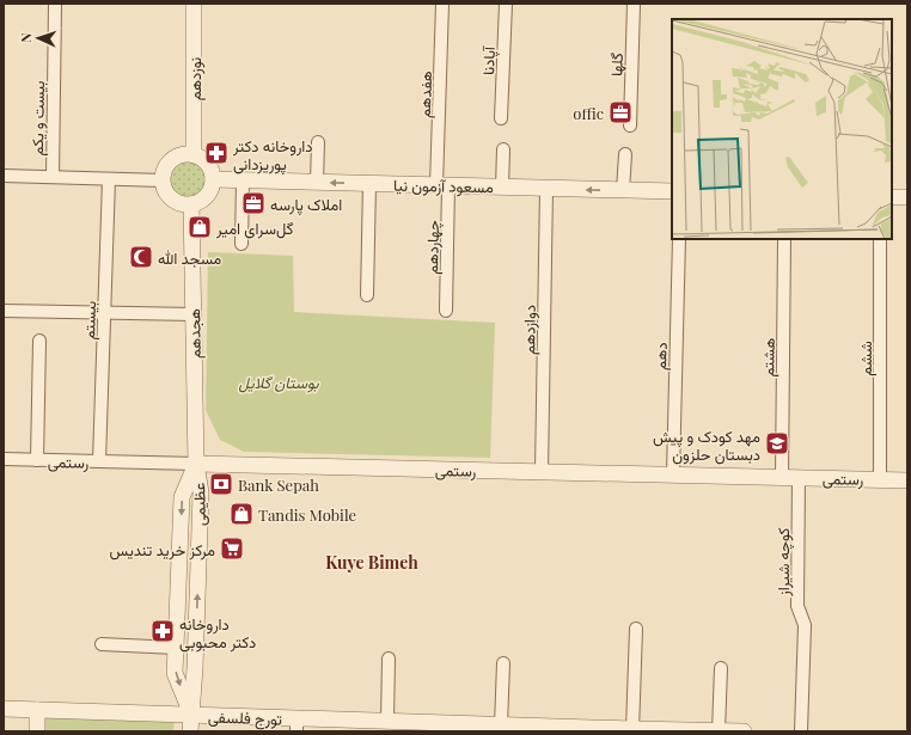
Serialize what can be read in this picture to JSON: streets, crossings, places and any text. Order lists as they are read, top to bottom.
{
  "streets": {
    "street": [
      "آپادنا",
      "گلها",
      "نوزدهم",
      "هفدهم",
      "بیست و یکم",
      "مسعود آزمون نیا",
      "چهاردهم",
      "بیستم",
      "دوازدهم",
      "هجدهم",
      "دهم",
      "هشتم",
      "ششم",
      "رستمی",
      "عظیمی",
      "کوچه شیراز",
      "تورج فلسفی"
    ]
  },
  "crossings": [
    ["نوزدهم", "مسعود آزمون نیا"],
    ["نوزدهم", "هجدهم"],
    ["هفدهم", "مسعود آزمون نیا"],
    ["هفدهم", "چهاردهم"],
    ["مسعود آزمون نیا", "چهاردهم"],
    ["مسعود آزمون نیا", "دوازدهم"],
    ["مسعود آزمون نیا", "هجدهم"],
    ["بیستم", "رستمی"],
    ["دوازدهم", "رستمی"],
    ["هجدهم", "رستمی"],
    ["هجدهم", "عظیمی"],
    ["دهم", "رستمی"],
    ["هشتم", "رستمی"],
    ["ششم", "رستمی"],
    ["رستمی", "عظیمی"],
    ["رستمی", "کوچه شیراز"],
    ["عظیمی", "تورج فلسفی"]
  ],
  "districts": ["Kuye Bimeh"],
  "parks": ["بوستان گلایل"],
  "places": {
    "office": ["offic", "املاک پارسه"],
    "pharmacy": ["داروخانه دکتر پوریزدانی", "داروخانه دکتر محبوبی"],
    "shop": ["گل‌سرای امیر", "Tandis Mobile"],
    "mosque": ["مسجد الله"],
    "school or university": ["مهد کودک و پیش دبستان حلزون"],
    "bank": ["Bank Sepah"],
    "supermarket": ["مرکز خرید تندیس"]
  },
  "north": "left"
}
